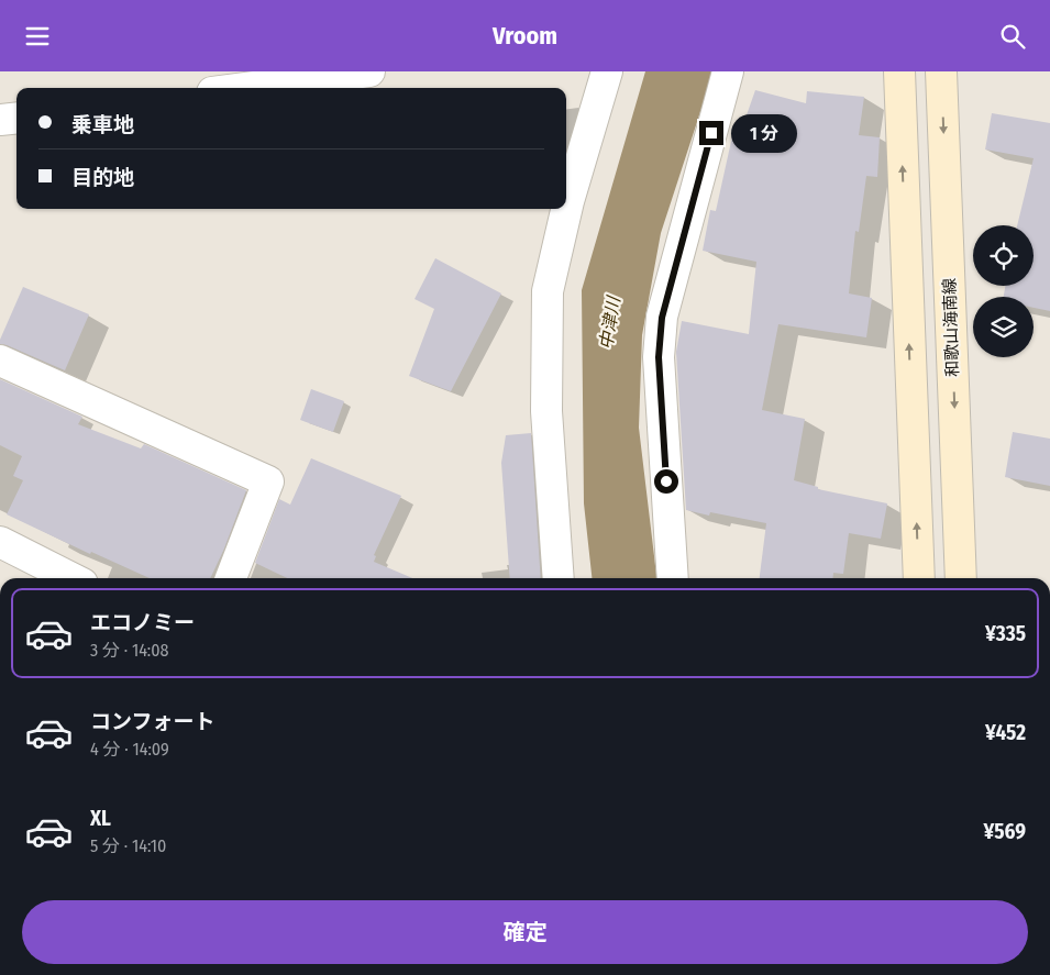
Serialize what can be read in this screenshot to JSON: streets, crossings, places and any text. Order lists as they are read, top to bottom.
{
  "streets": {
    "main road": ["和歌山海南線"]
  },
  "water": ["中津川"],
  "page": {
    "header": "Vroom",
    "banner": ["乗車地", "目的地"],
    "bubble": "1 分",
    "list": [
      {
        "name": "エコノミー",
        "note": "3 分 · 14:08",
        "value": "¥335"
      },
      {
        "name": "コンフォート",
        "note": "4 分 · 14:09",
        "value": "¥452"
      },
      {
        "name": "XL",
        "note": "5 分 · 14:10",
        "value": "¥569"
      }
    ],
    "buttons": "確定"
  }
}
